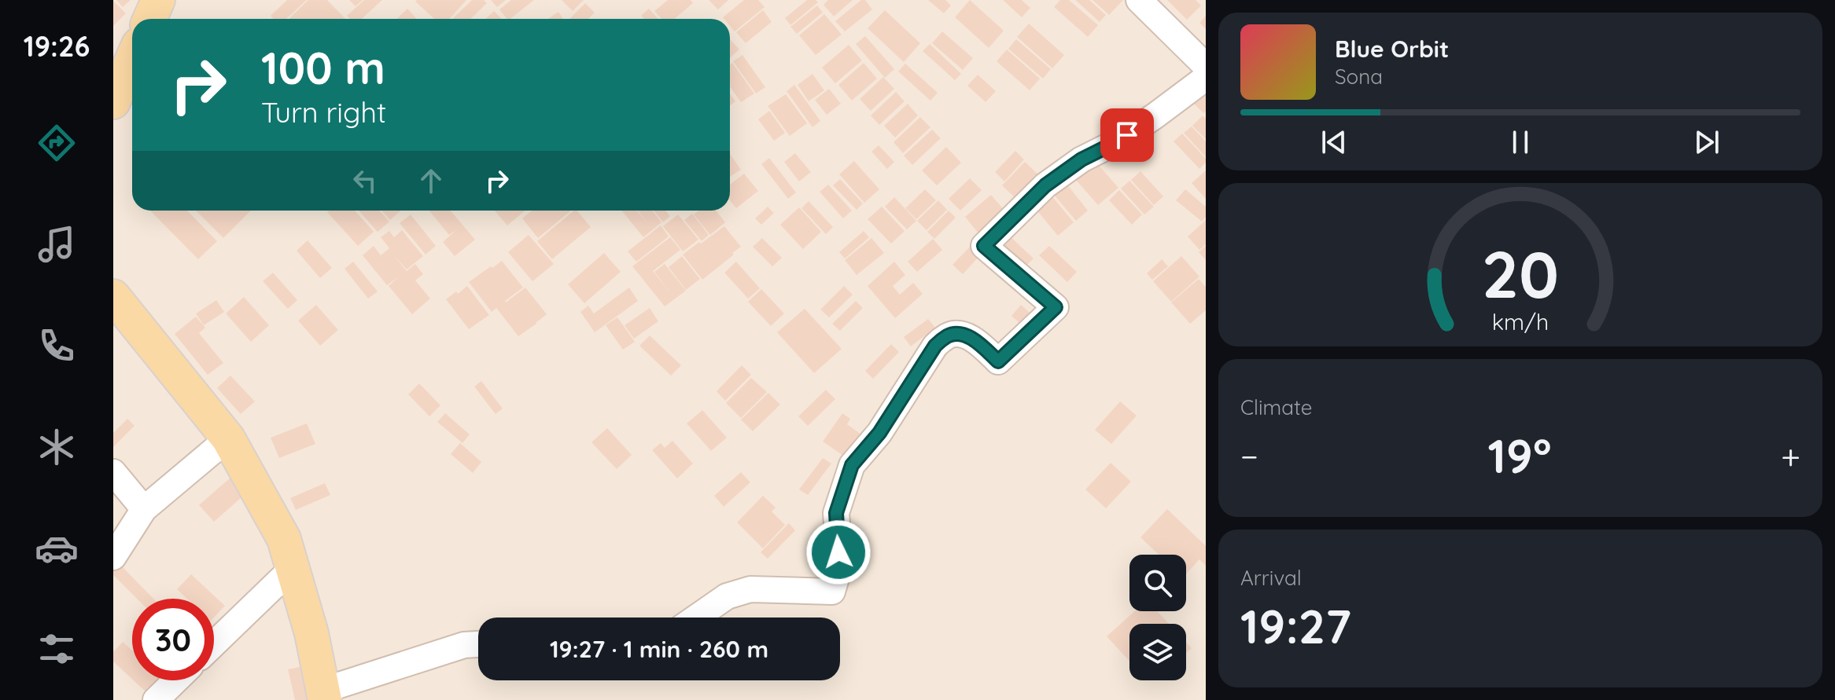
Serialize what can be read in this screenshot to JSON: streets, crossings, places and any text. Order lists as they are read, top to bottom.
{
  "page": {
    "tabs": "19:26",
    "turn": ["100 m", "Turn right"],
    "song": ["Blue Orbit", "Sona"],
    "tile": [
      "Climate",
      ["Arrival", "19:27"]
    ],
    "heat": ["−", "19°", "+"],
    "limit": "30",
    "trip": "19:27 · 1 min · 260 m",
    "gauge": ["20", "km/h"]
  }
}
